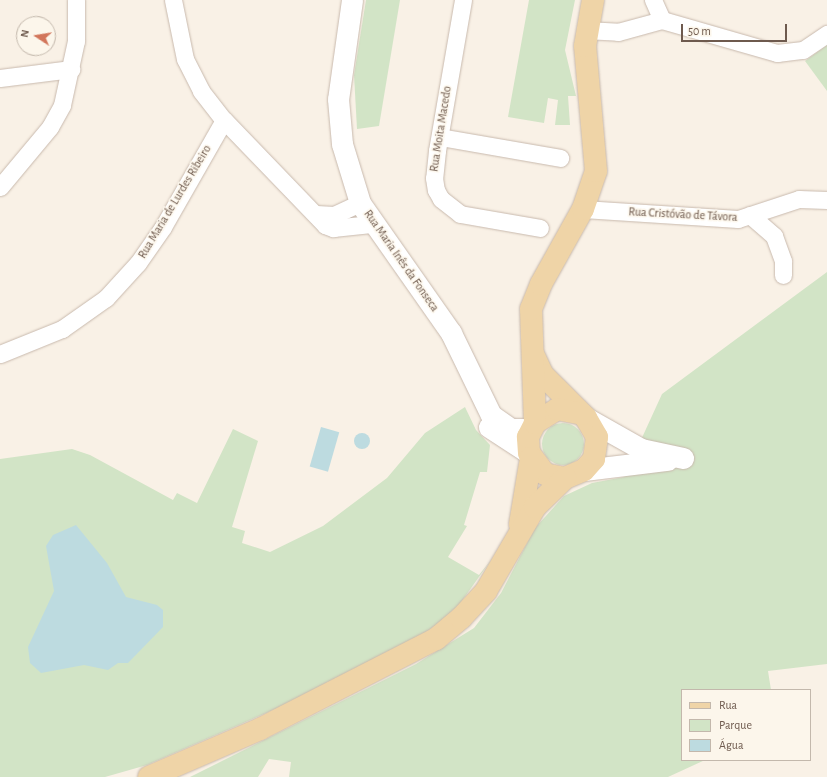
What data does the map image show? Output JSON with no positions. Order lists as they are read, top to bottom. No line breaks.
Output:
{"streets":{"street":["Rua Moita Macedo","Rua Maria de Lurdes Ribeiro","Rua Cristóvão de Távora","Rua Maria Inês da Fonseca"]},"legend":["Rua","Parque","Água"],"scale_bar":"50 m","north":"left"}
